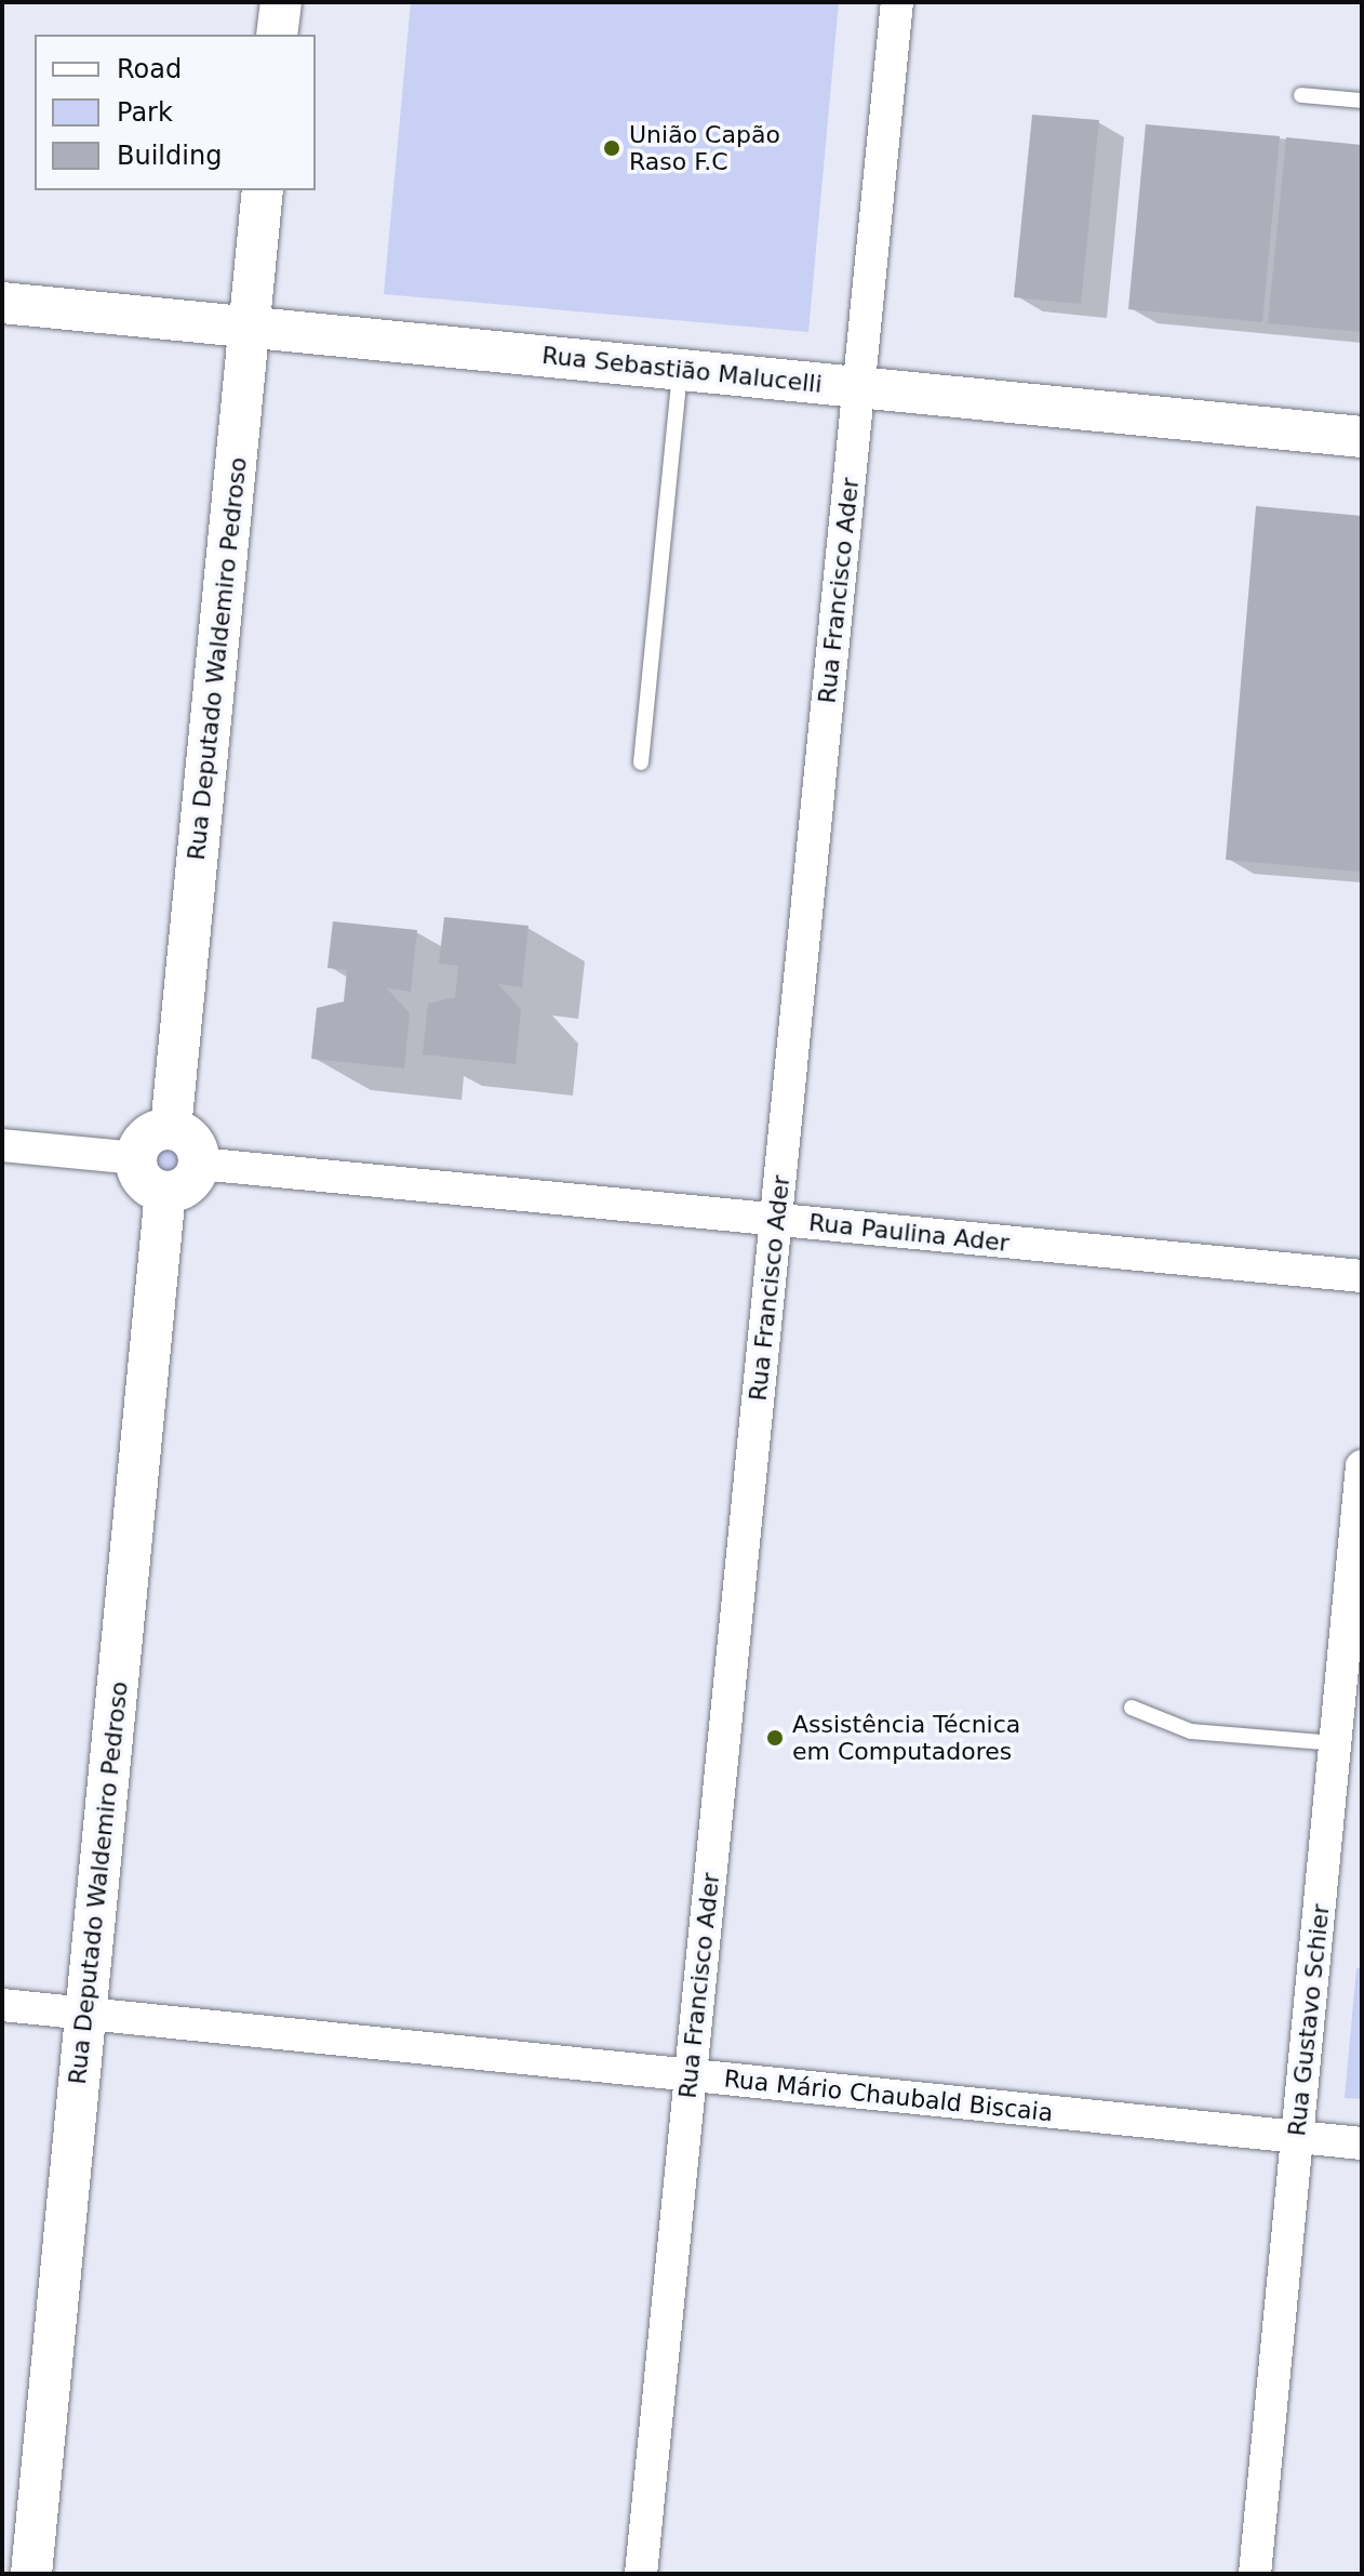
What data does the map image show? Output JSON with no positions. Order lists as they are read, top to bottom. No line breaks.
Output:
{"streets":{"street":["Rua Sebastião Malucelli","Rua Francisco Ader","Rua Deputado Waldemiro Pedroso","Rua Paulina Ader","Rua Gustavo Schier","Rua Mário Chaubald Biscaia"]},"crossings":[["Rua Sebastião Malucelli","Rua Francisco Ader"],["Rua Sebastião Malucelli","Rua Deputado Waldemiro Pedroso"],["Rua Francisco Ader","Rua Paulina Ader"],["Rua Francisco Ader","Rua Mário Chaubald Biscaia"],["Rua Deputado Waldemiro Pedroso","Rua Paulina Ader"],["Rua Deputado Waldemiro Pedroso","Rua Mário Chaubald Biscaia"],["Rua Gustavo Schier","Rua Mário Chaubald Biscaia"]],"places":["União Capão Raso F.C","Assistência Técnica em Computadores"],"legend":["Road","Park","Building"]}
